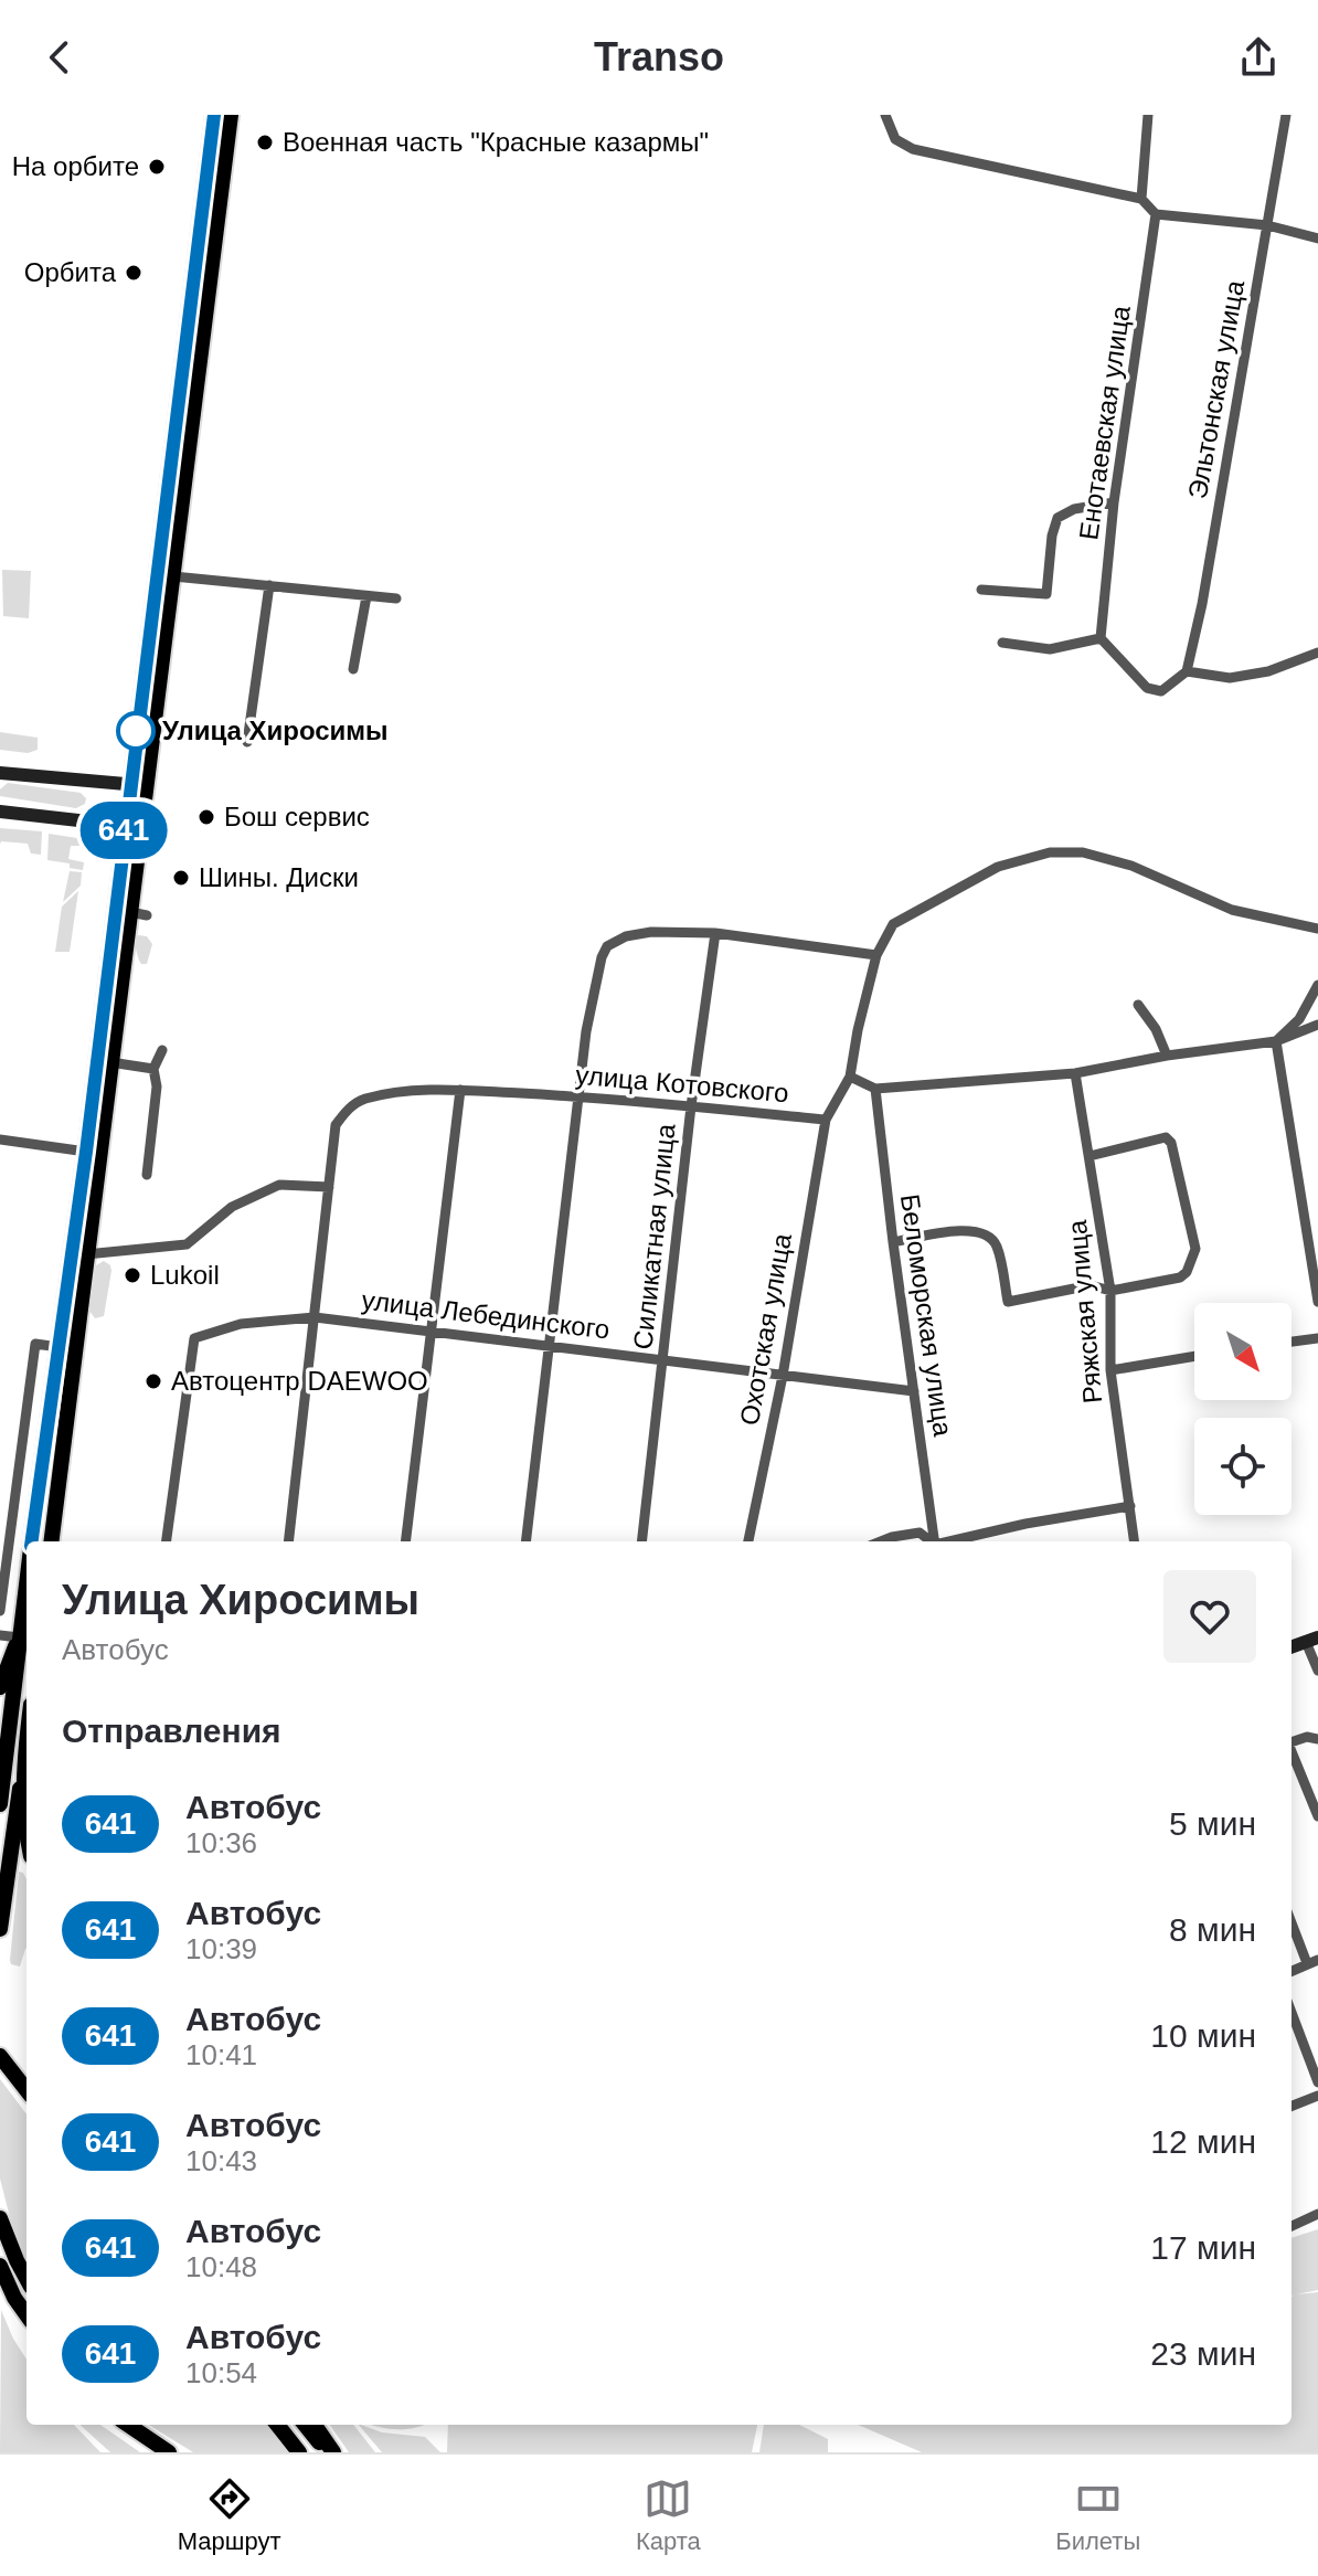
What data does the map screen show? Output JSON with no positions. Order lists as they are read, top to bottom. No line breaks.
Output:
{"streets":{"street":["Эльтонская улица","Енотаевская улица","улица Котовского","Силикатная улица","Ряжская улица","улица Лебединского","Беломорская улица","Охотская улица"]},"crossings":[["улица Котовского","Силикатная улица"],["улица Котовского","улица Лебединского"],["улица Котовского","Охотская улица"],["Силикатная улица","улица Лебединского"],["улица Лебединского","Беломорская улица"],["улица Лебединского","Охотская улица"]],"places":["Военная часть \"Красные казармы\"","На орбите","Орбита","Улица Хиросимы","Бош сервис","Шины. Диски","Lukoil","Автоцентр DAEWOO"],"lines":["bus line 641"],"north":"bottom right","page":{"header":"Transo","on_map":"641","heading":[["Улица Хиросимы","Автобус"],"Отправления"],"list":[{"mark":"641","name":"Автобус","note":"10:36","value":"5 мин"},{"mark":"641","name":"Автобус","note":"10:39","value":"8 мин"},{"mark":"641","name":"Автобус","note":"10:41","value":"10 мин"},{"mark":"641","name":"Автобус","note":"10:43","value":"12 мин"},{"mark":"641","name":"Автобус","note":"10:48","value":"17 мин"},{"mark":"641","name":"Автобус","note":"10:54","value":"23 мин"}],"tabs":["Маршрут","Карта","Билеты"]}}
